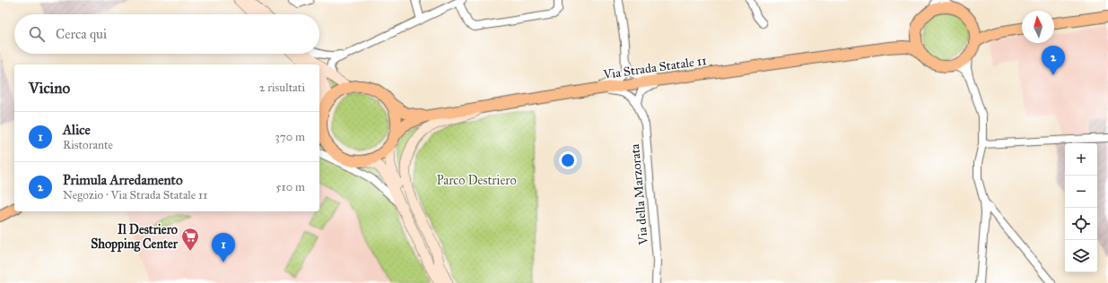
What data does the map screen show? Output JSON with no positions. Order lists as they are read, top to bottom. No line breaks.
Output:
{"streets":{"main road":["Via Strada Statale 11"],"street":["Via della Marzorata"]},"crossings":[["Via Strada Statale 11","Via della Marzorata"]],"parks":["Parco Destriero"],"places":{"supermarket":["Il Destriero Shopping Center"]},"north":"top","page":{"search":"Cerca qui","pins":["2","1"],"heading":["Vicino","2 risultati"],"list":[{"mark":"1","name":"Alice","note":"Ristorante","value":"370 m"},{"mark":"2","name":"Primula Arredamento","note":"Negozio · Via Strada Statale 11","value":"510 m"}],"map_buttons":["+","−"]}}
